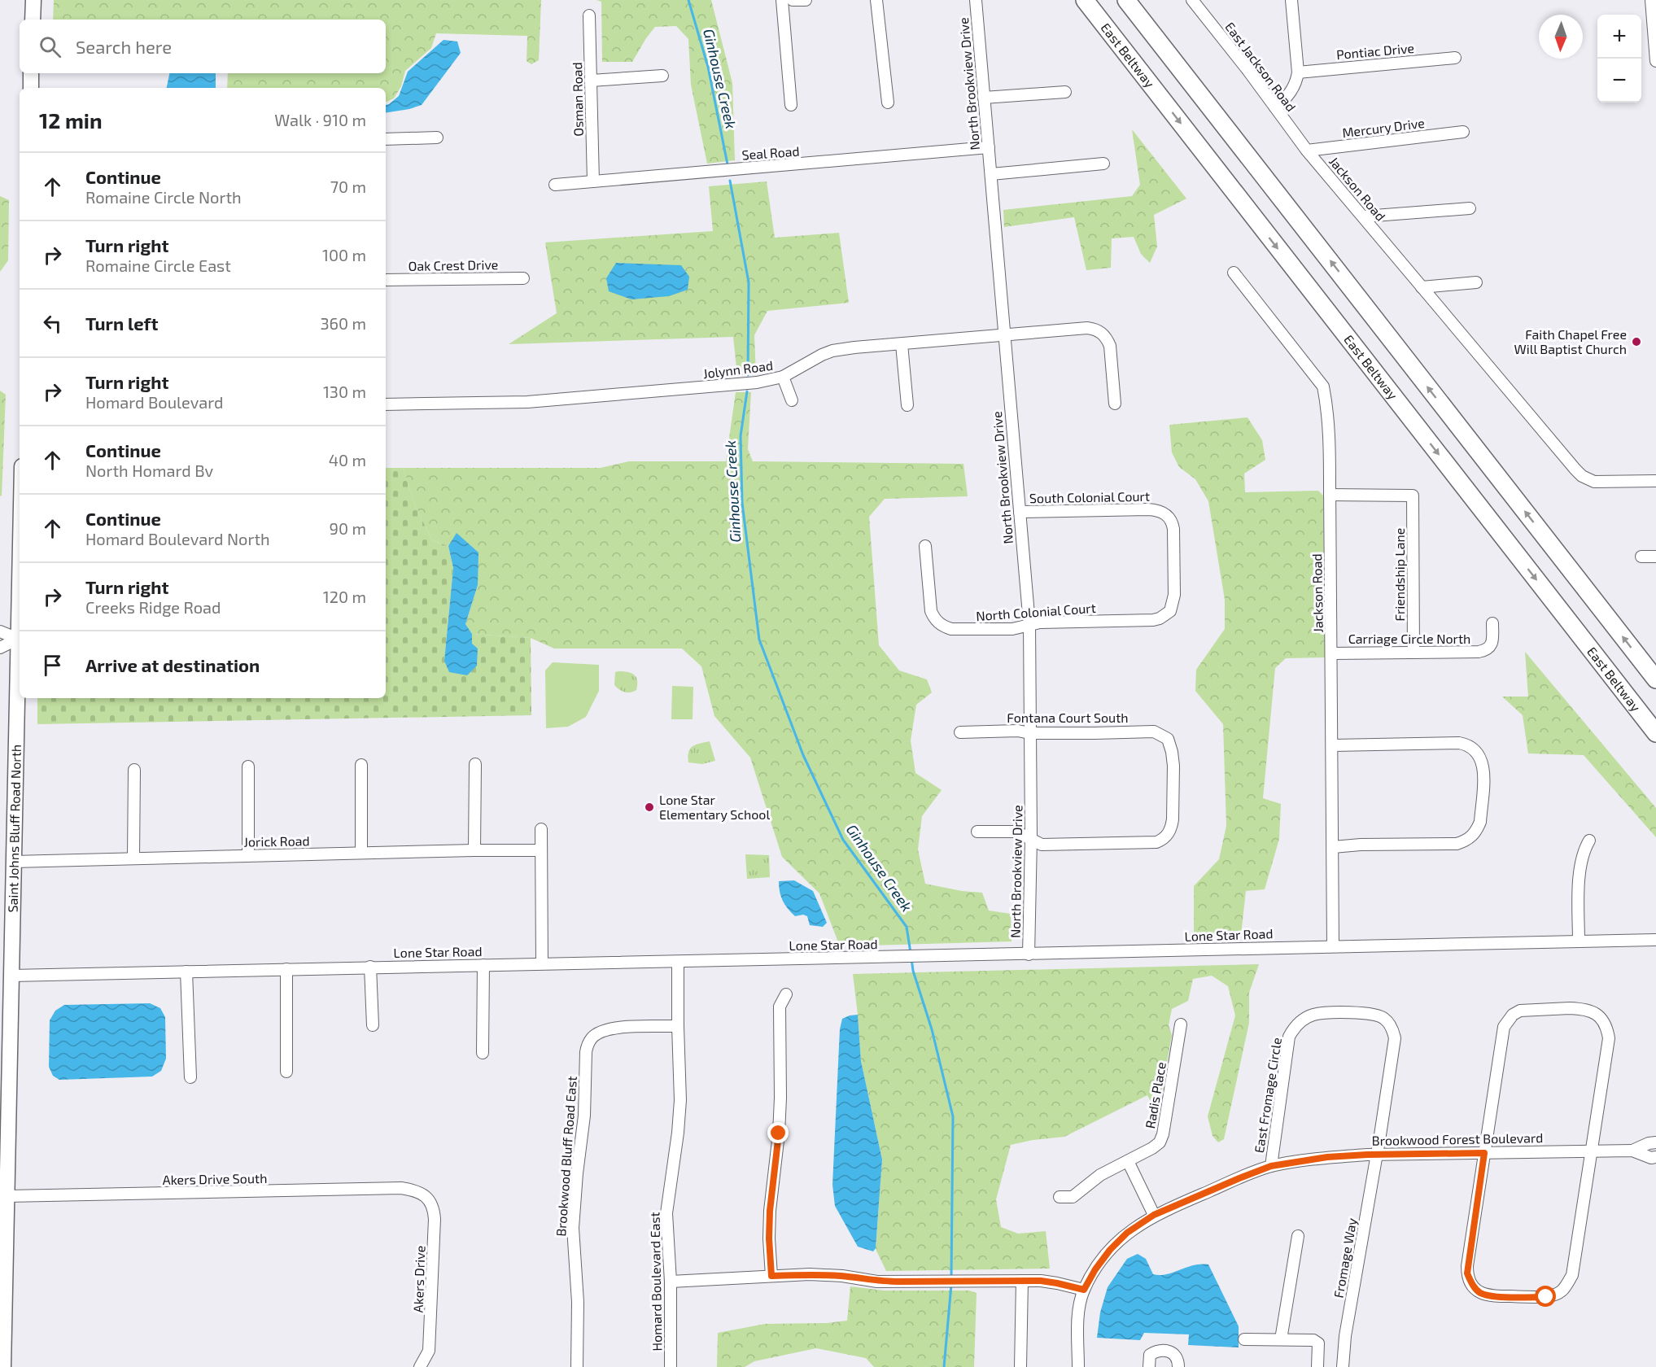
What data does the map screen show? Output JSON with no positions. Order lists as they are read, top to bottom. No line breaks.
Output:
{"streets":{"highway":["East Beltway"],"main road":["Saint Johns Bluff Road North"],"street":["Pontiac Drive","East Jackson Road","North Brookview Drive","Osman Road","Mercury Drive","Seal Road","Jackson Road","Oak Crest Drive","Jolynn Road","South Colonial Court","Friendship Lane","North Colonial Court","Carriage Circle North","Fontana Court South","Jorick Road","Lone Star Road","Radis Place","East Fromage Circle","Brookwood Forest Boulevard","Brookwood Bluff Road East","Akers Drive South","Fromage Way","Akers Drive","Homard Boulevard East"]},"crossings":[["East Jackson Road","Mercury Drive"],["East Jackson Road","Jackson Road"],["North Brookview Drive","Seal Road"],["North Brookview Drive","Jolynn Road"],["North Brookview Drive","South Colonial Court"],["North Brookview Drive","North Colonial Court"],["North Brookview Drive","Fontana Court South"],["North Brookview Drive","Lone Star Road"],["Osman Road","Seal Road"],["Mercury Drive","Jackson Road"],["Jackson Road","Friendship Lane"],["Jackson Road","Carriage Circle North"],["Jackson Road","Lone Star Road"],["South Colonial Court","North Colonial Court"],["Friendship Lane","Carriage Circle North"],["Saint Johns Bluff Road North","Jorick Road"],["Saint Johns Bluff Road North","Lone Star Road"],["Saint Johns Bluff Road North","Akers Drive South"],["Lone Star Road","Homard Boulevard East"],["East Fromage Circle","Brookwood Forest Boulevard"],["East Fromage Circle","Fromage Way"],["Brookwood Forest Boulevard","Fromage Way"],["Brookwood Bluff Road East","Homard Boulevard East"],["Akers Drive South","Akers Drive"]],"water":["Ginhouse Creek"],"places":["Faith Chapel Free Will Baptist Church","Lone Star Elementary School"],"north":"bottom","page":{"map_buttons":["+","−"],"search":"Search here","heading":["12 min","Walk · 910 m"],"list":[["Continue","Romaine Circle North","70 m"],["Turn right","Romaine Circle East","100 m"],["Turn left","360 m"],["Turn right","Homard Boulevard","130 m"],["Continue","North Homard Bv","40 m"],["Continue","Homard Boulevard North","90 m"],["Turn right","Creeks Ridge Road","120 m"],"Arrive at destination"]}}
